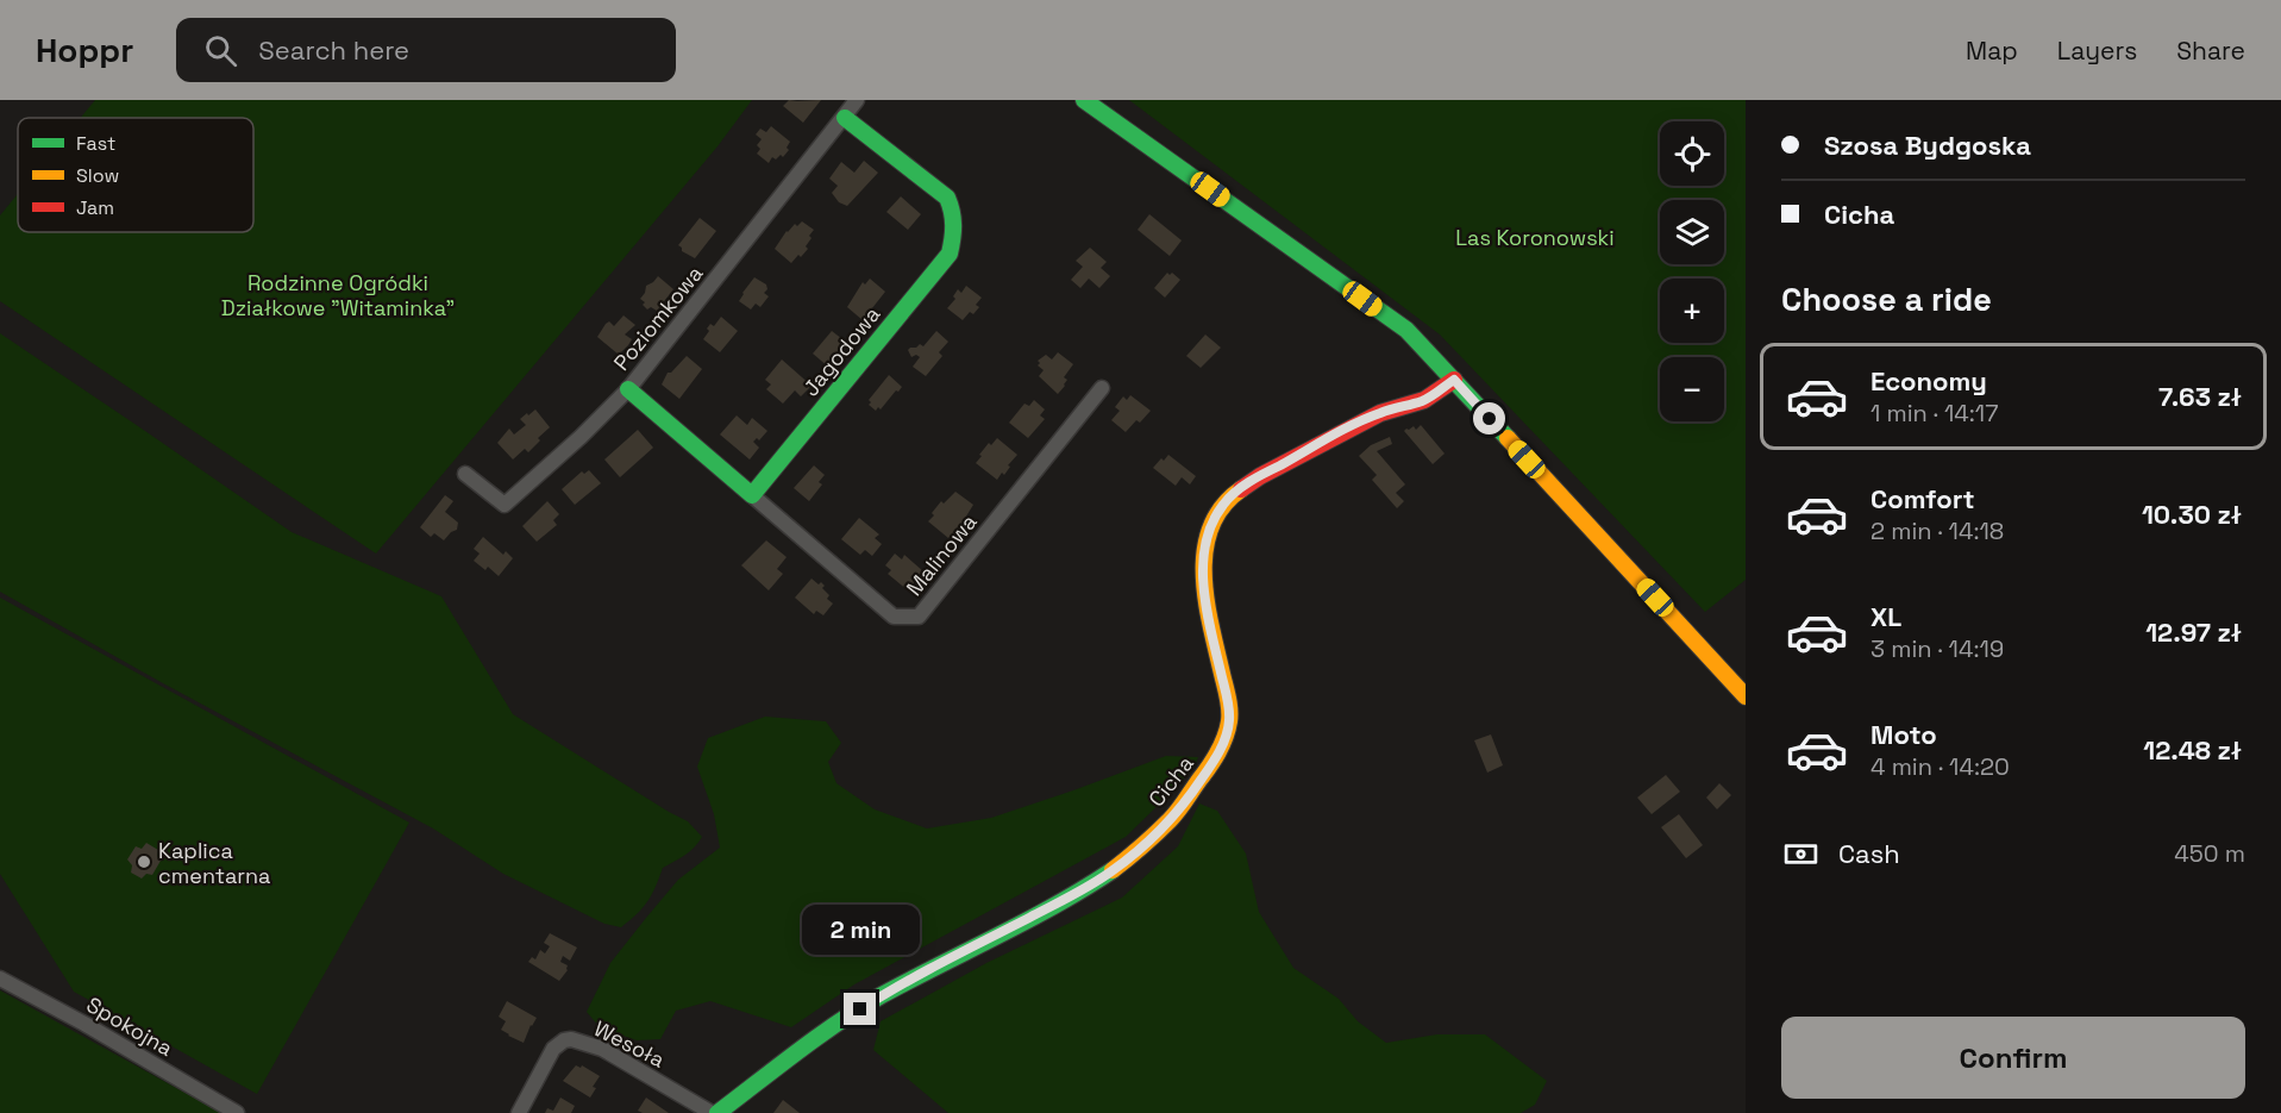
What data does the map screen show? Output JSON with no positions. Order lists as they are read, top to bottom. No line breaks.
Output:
{"streets":{"street":["Poziomkowa","Jagodowa","Malinowa","Cicha","Spokojna","Wesoła"]},"crossings":[["Poziomkowa","Jagodowa"],["Jagodowa","Malinowa"],["Cicha","Wesoła"]],"parks":["Las Koronowski","Rodzinne Ogródki Działkowe \"Witaminka\""],"places":["Kaplica cmentarna"],"legend":["Fast","Slow","Jam"],"page":{"header":"Hoppr","search":"Search here","nav":["Map","Layers","Share"],"banner":["Szosa Bydgoska","Cicha"],"map_buttons":["+","−"],"heading":"Choose a ride","list":[{"name":"Economy","note":"1 min · 14:17","value":"7.63 zł"},{"name":"Comfort","note":"2 min · 14:18","value":"10.30 zł"},{"name":"XL","note":"3 min · 14:19","value":"12.97 zł"},{"name":"Moto","note":"4 min · 14:20","value":"12.48 zł"}],"pay":["Cash","450 m"],"bubble":"2 min","buttons":"Confirm"}}
